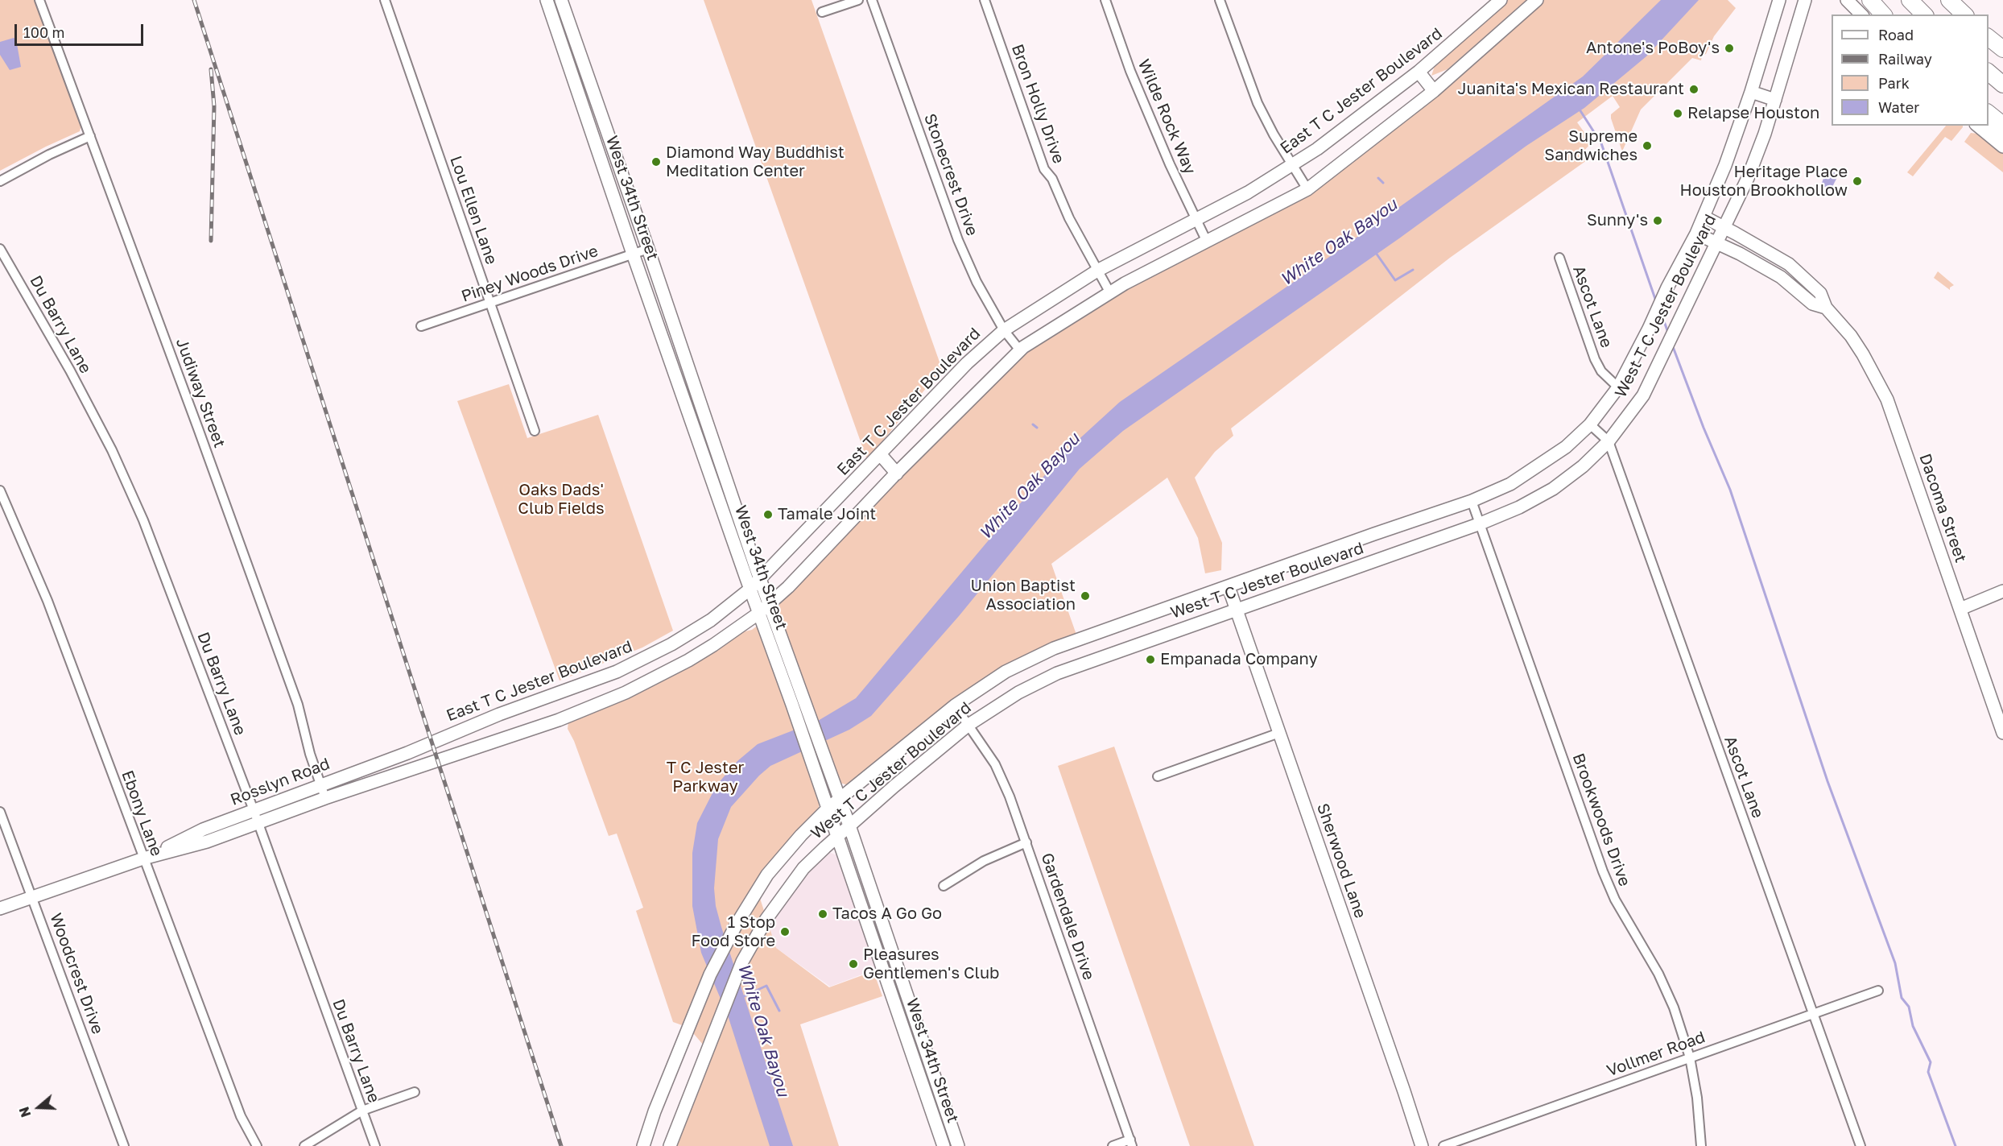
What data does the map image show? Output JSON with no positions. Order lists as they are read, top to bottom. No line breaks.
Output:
{"streets":{"main road":["East T C Jester Boulevard","West 34th Street","West T C Jester Boulevard","Dacoma Street","Rosslyn Road","Sherwood Lane"],"street":["Bron Holly Drive","Wilde Rock Way","Stonecrest Drive","Lou Ellen Lane","Piney Woods Drive","Ascot Lane","Du Barry Lane","Judiway Street","Ebony Lane","Brookwoods Drive","Gardendale Drive","Woodcrest Drive","Vollmer Road"]},"crossings":[["East T C Jester Boulevard","Bron Holly Drive"],["East T C Jester Boulevard","Wilde Rock Way"],["East T C Jester Boulevard","Stonecrest Drive"],["East T C Jester Boulevard","West 34th Street"],["East T C Jester Boulevard","Rosslyn Road"],["West 34th Street","Piney Woods Drive"],["West 34th Street","West T C Jester Boulevard"],["Lou Ellen Lane","Piney Woods Drive"],["West T C Jester Boulevard","Ascot Lane"],["West T C Jester Boulevard","Dacoma Street"],["West T C Jester Boulevard","Brookwoods Drive"],["West T C Jester Boulevard","Sherwood Lane"],["West T C Jester Boulevard","Gardendale Drive"],["Ascot Lane","Vollmer Road"],["Du Barry Lane","Rosslyn Road"],["Judiway Street","Rosslyn Road"],["Rosslyn Road","Ebony Lane"],["Rosslyn Road","Woodcrest Drive"],["Brookwoods Drive","Vollmer Road"]],"water":["White Oak Bayou"],"parks":["Oaks Dads' Club Fields","T C Jester Parkway"],"places":["Antone's PoBoy's","Juanita's Mexican Restaurant","Relapse Houston","Supreme Sandwiches","Diamond Way Buddhist Meditation Center","Heritage Place Houston Brookhollow","Sunny's","Tamale Joint","Union Baptist Association","Empanada Company","Tacos A Go Go","1 Stop Food Store","Pleasures Gentlemen's Club"],"legend":["Road","Railway","Park","Water"],"scale_bar":"100 m","north":"left"}
